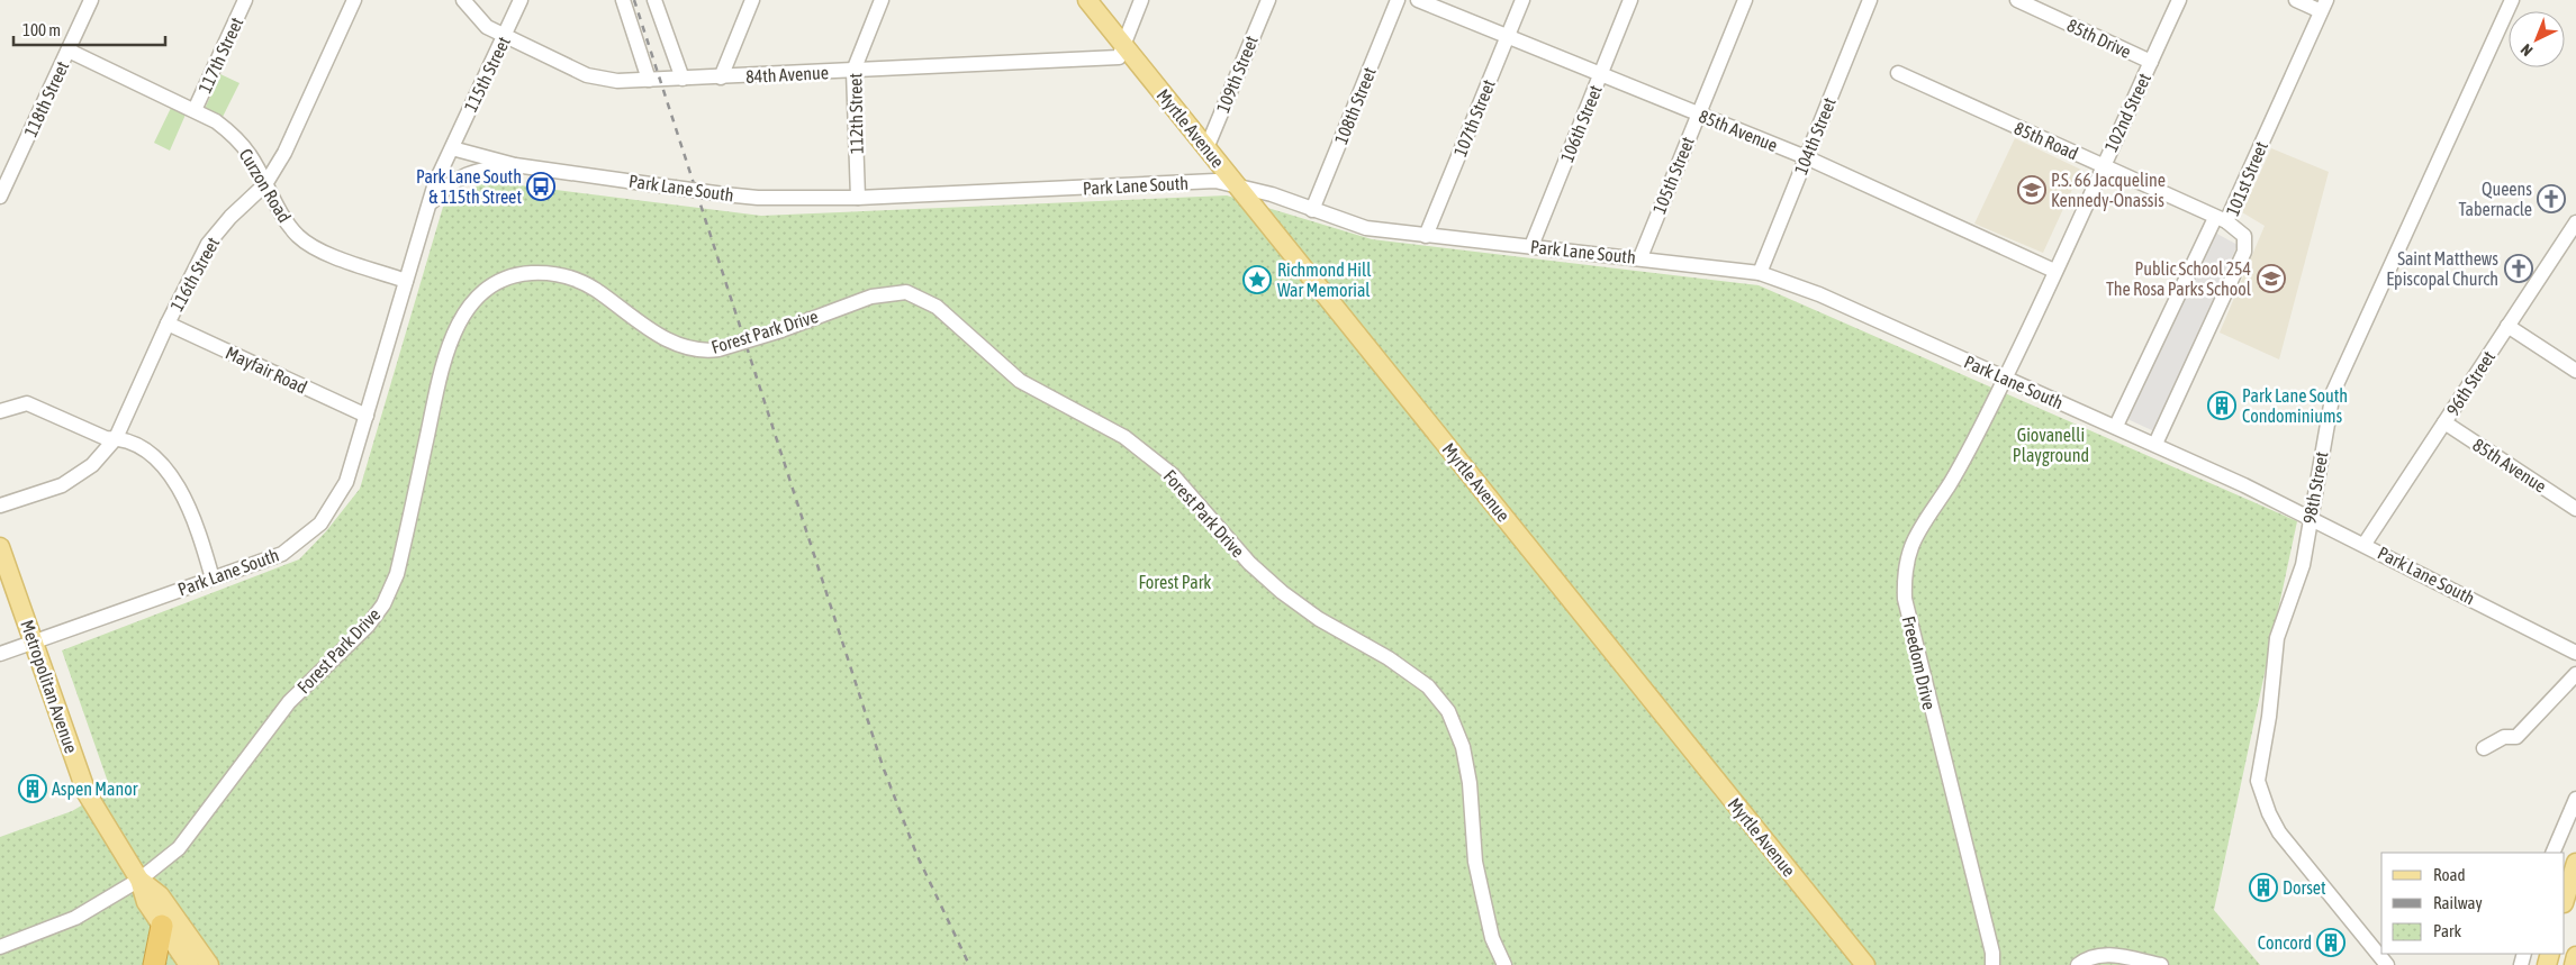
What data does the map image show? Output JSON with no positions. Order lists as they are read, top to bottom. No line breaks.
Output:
{"streets":{"main road":["Myrtle Avenue","Metropolitan Avenue"],"street":["85th Drive","117th Street","115th Street","84th Avenue","109th Street","118th Street","108th Street","102nd Street","112th Street","107th Street","106th Street","85th Avenue","104th Street","85th Road","105th Street","101st Street","Curzon Road","Park Lane South","116th Street","Forest Park Drive","Mayfair Road","96th Street","98th Street","Freedom Drive"]},"crossings":[["85th Drive","102nd Street"],["117th Street","Curzon Road"],["115th Street","84th Avenue"],["115th Street","Park Lane South"],["84th Avenue","112th Street"],["84th Avenue","Myrtle Avenue"],["109th Street","Myrtle Avenue"],["118th Street","Curzon Road"],["108th Street","Park Lane South"],["102nd Street","85th Avenue"],["102nd Street","85th Road"],["102nd Street","Park Lane South"],["102nd Street","Freedom Drive"],["112th Street","Park Lane South"],["107th Street","85th Avenue"],["107th Street","Park Lane South"],["106th Street","85th Avenue"],["106th Street","Park Lane South"],["Myrtle Avenue","Park Lane South"],["85th Avenue","104th Street"],["85th Avenue","105th Street"],["85th Avenue","96th Street"],["104th Street","Park Lane South"],["85th Road","101st Street"],["105th Street","Park Lane South"],["101st Street","Park Lane South"],["Curzon Road","Park Lane South"],["Curzon Road","116th Street"],["Park Lane South","Mayfair Road"],["Park Lane South","96th Street"],["Park Lane South","98th Street"],["Park Lane South","Freedom Drive"],["Park Lane South","Metropolitan Avenue"],["116th Street","Mayfair Road"],["Forest Park Drive","Metropolitan Avenue"]],"parks":["Giovanelli Playground","Forest Park"],"places":{"bus stop":["Park Lane South & 115th Street"],"school or university":["P.S. 66 Jacqueline Kennedy-Onassis","Public School 254 The Rosa Parks School"],"church":["Queens Tabernacle","Saint Matthews Episcopal Church"],"place":["Richmond Hill War Memorial"],"building":["Park Lane South Condominiums","Aspen Manor","Dorset","Concord"]},"legend":["Road","Railway","Park"],"scale_bar":"100 m","north":"bottom left"}
